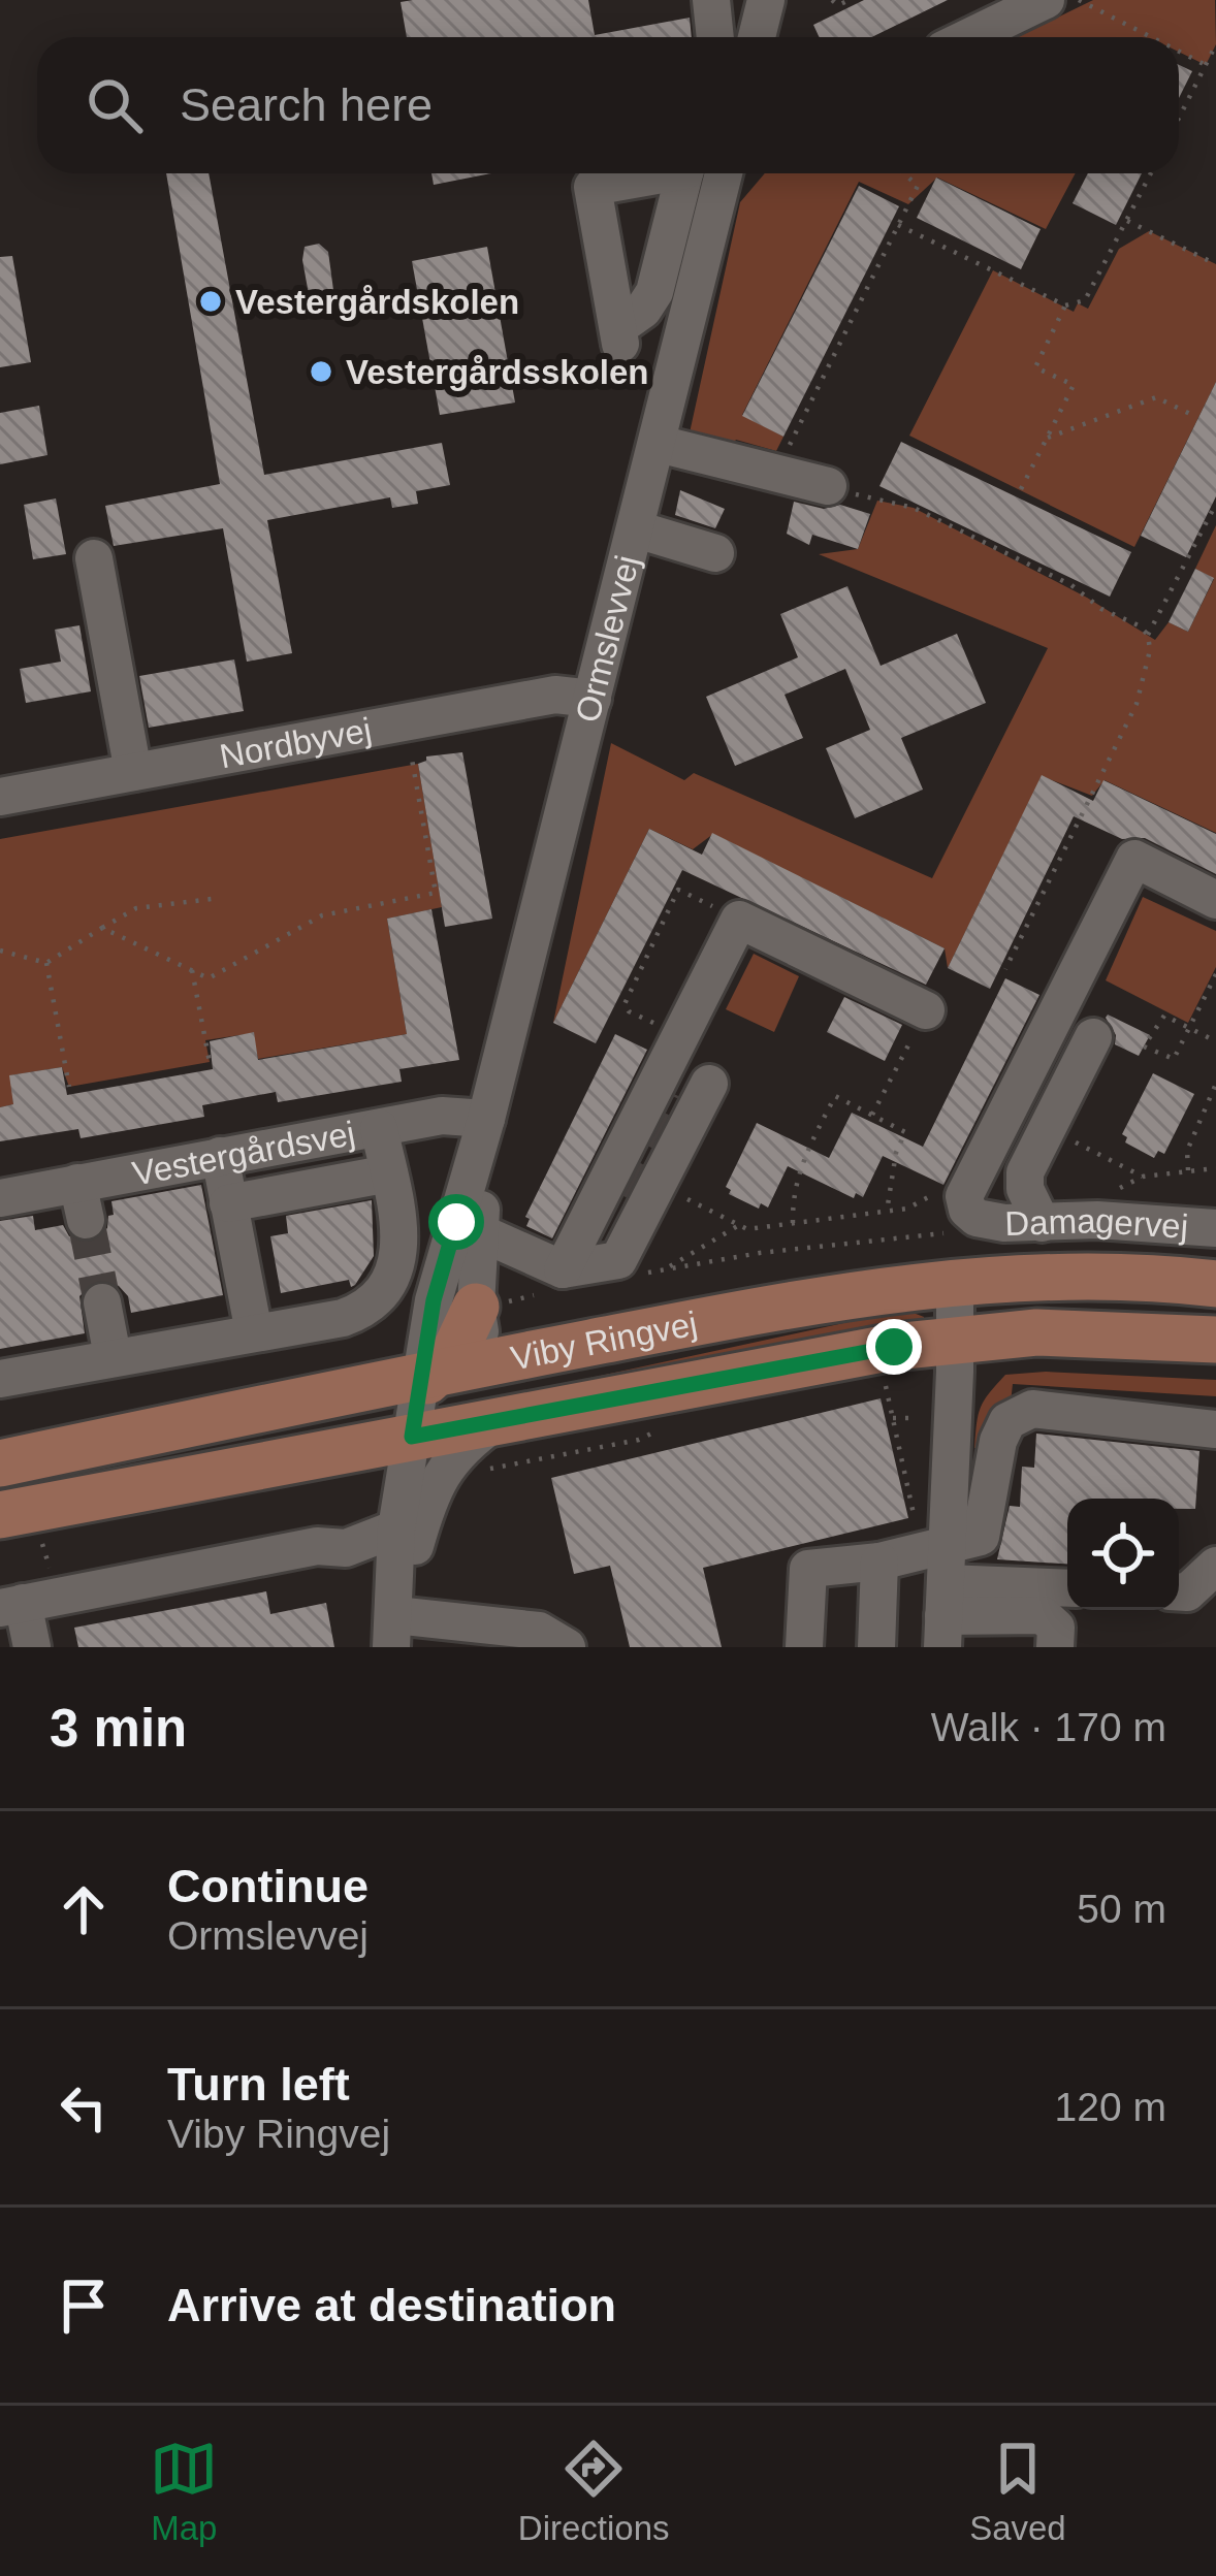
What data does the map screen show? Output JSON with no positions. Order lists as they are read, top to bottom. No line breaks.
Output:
{"streets":{"main road":["Viby Ringvej"],"street":["Ormslevvej","Nordbyvej","Vestergårdsvej","Damagervej"]},"crossings":[["Ormslevvej","Nordbyvej"],["Ormslevvej","Vestergårdsvej"],["Ormslevvej","Viby Ringvej"]],"places":["Vestergårdskolen","Vestergårdsskolen"],"page":{"search":"Search here","heading":["3 min","Walk · 170 m"],"list":[["Continue","Ormslevvej","50 m"],["Turn left","Viby Ringvej","120 m"],"Arrive at destination"],"nav":["Map","Directions","Saved"]}}
